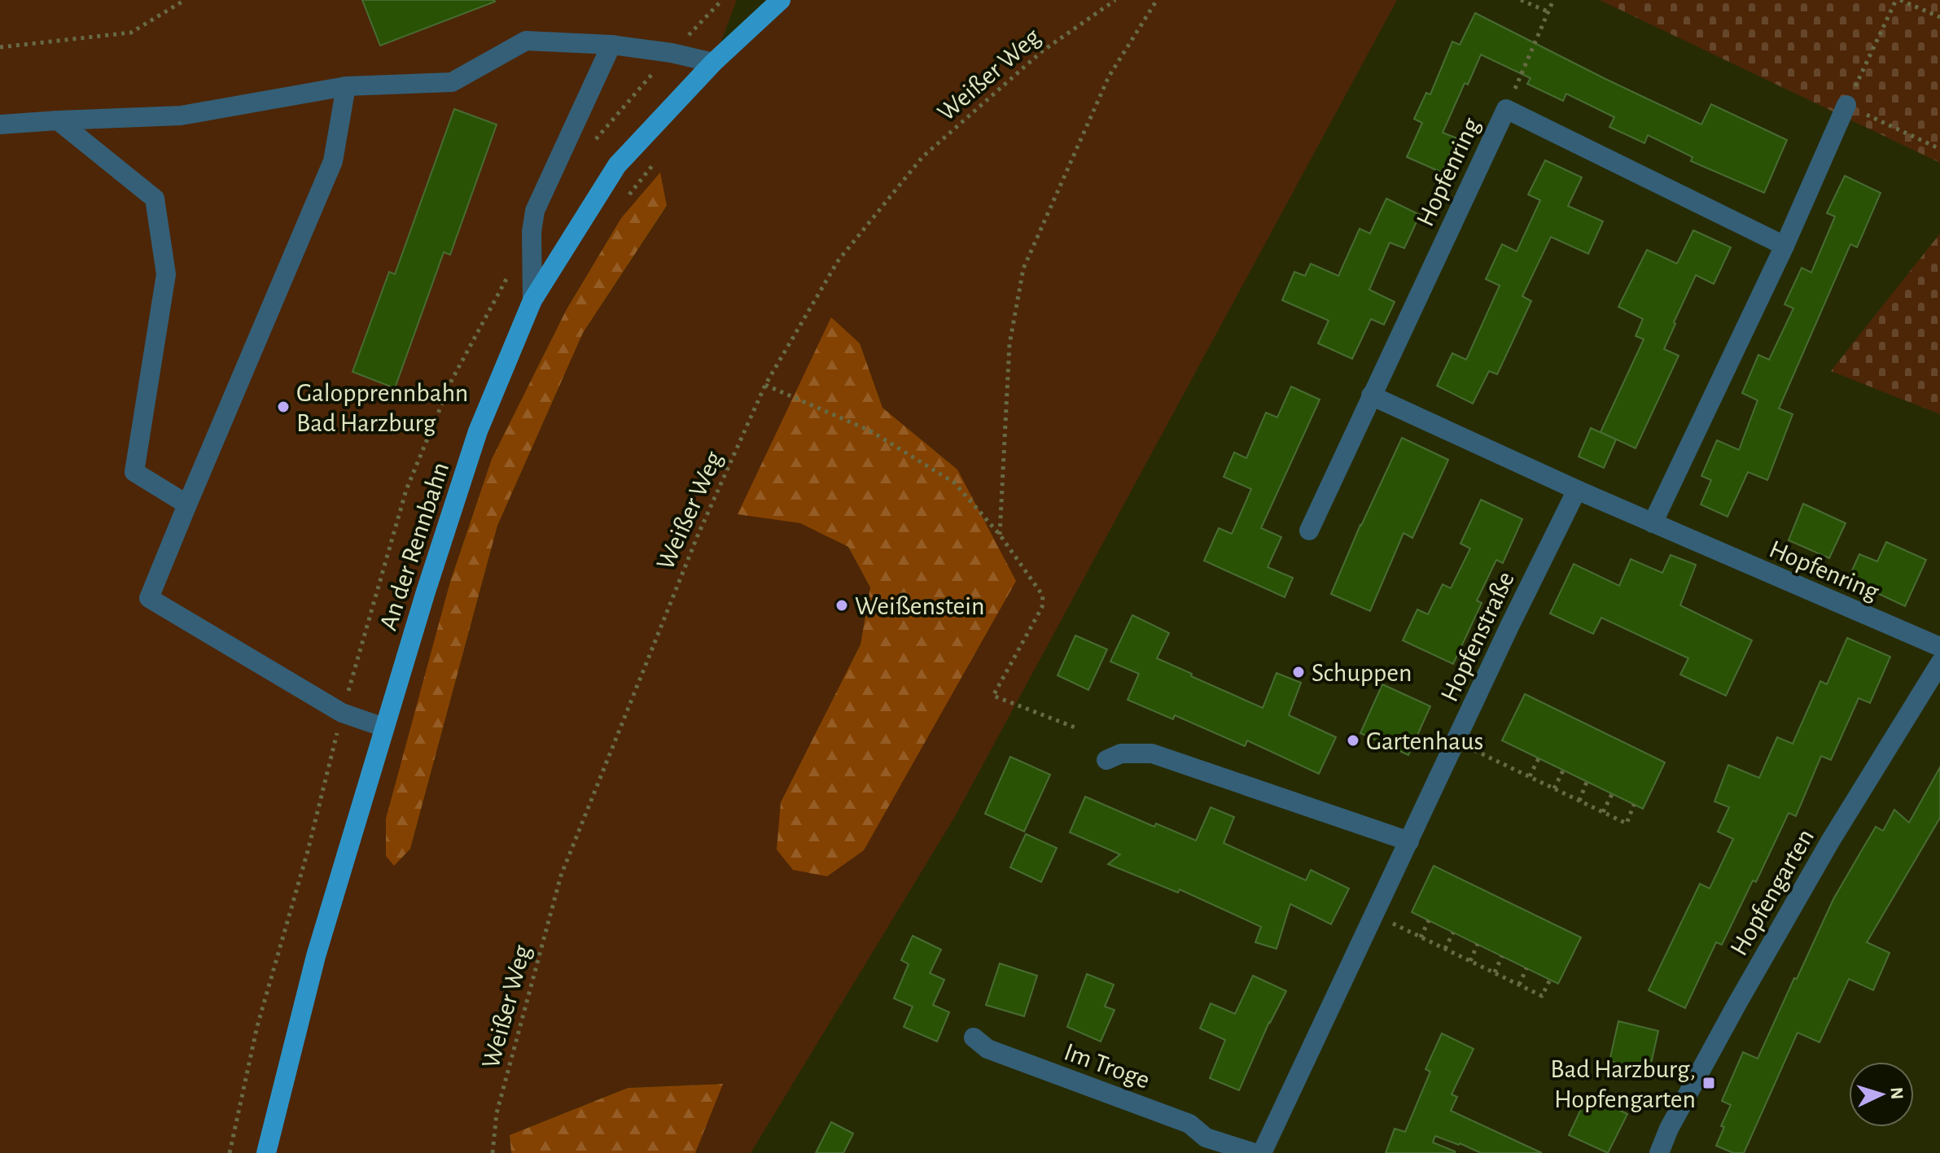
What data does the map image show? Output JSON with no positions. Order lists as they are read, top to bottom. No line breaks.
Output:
{"streets":{"main road":["An der Rennbahn"],"street":["Hopfenring","Hopfenstraße","Hopfengarten","Im Troge"],"path":["Weißer Weg"]},"crossings":[["Hopfenring","Hopfenstraße"]],"places":{"other":["Galopprennbahn Bad Harzburg","Weißenstein","Schuppen","Gartenhaus"],"transit":["Bad Harzburg, Hopfengarten"]},"north":"right"}
